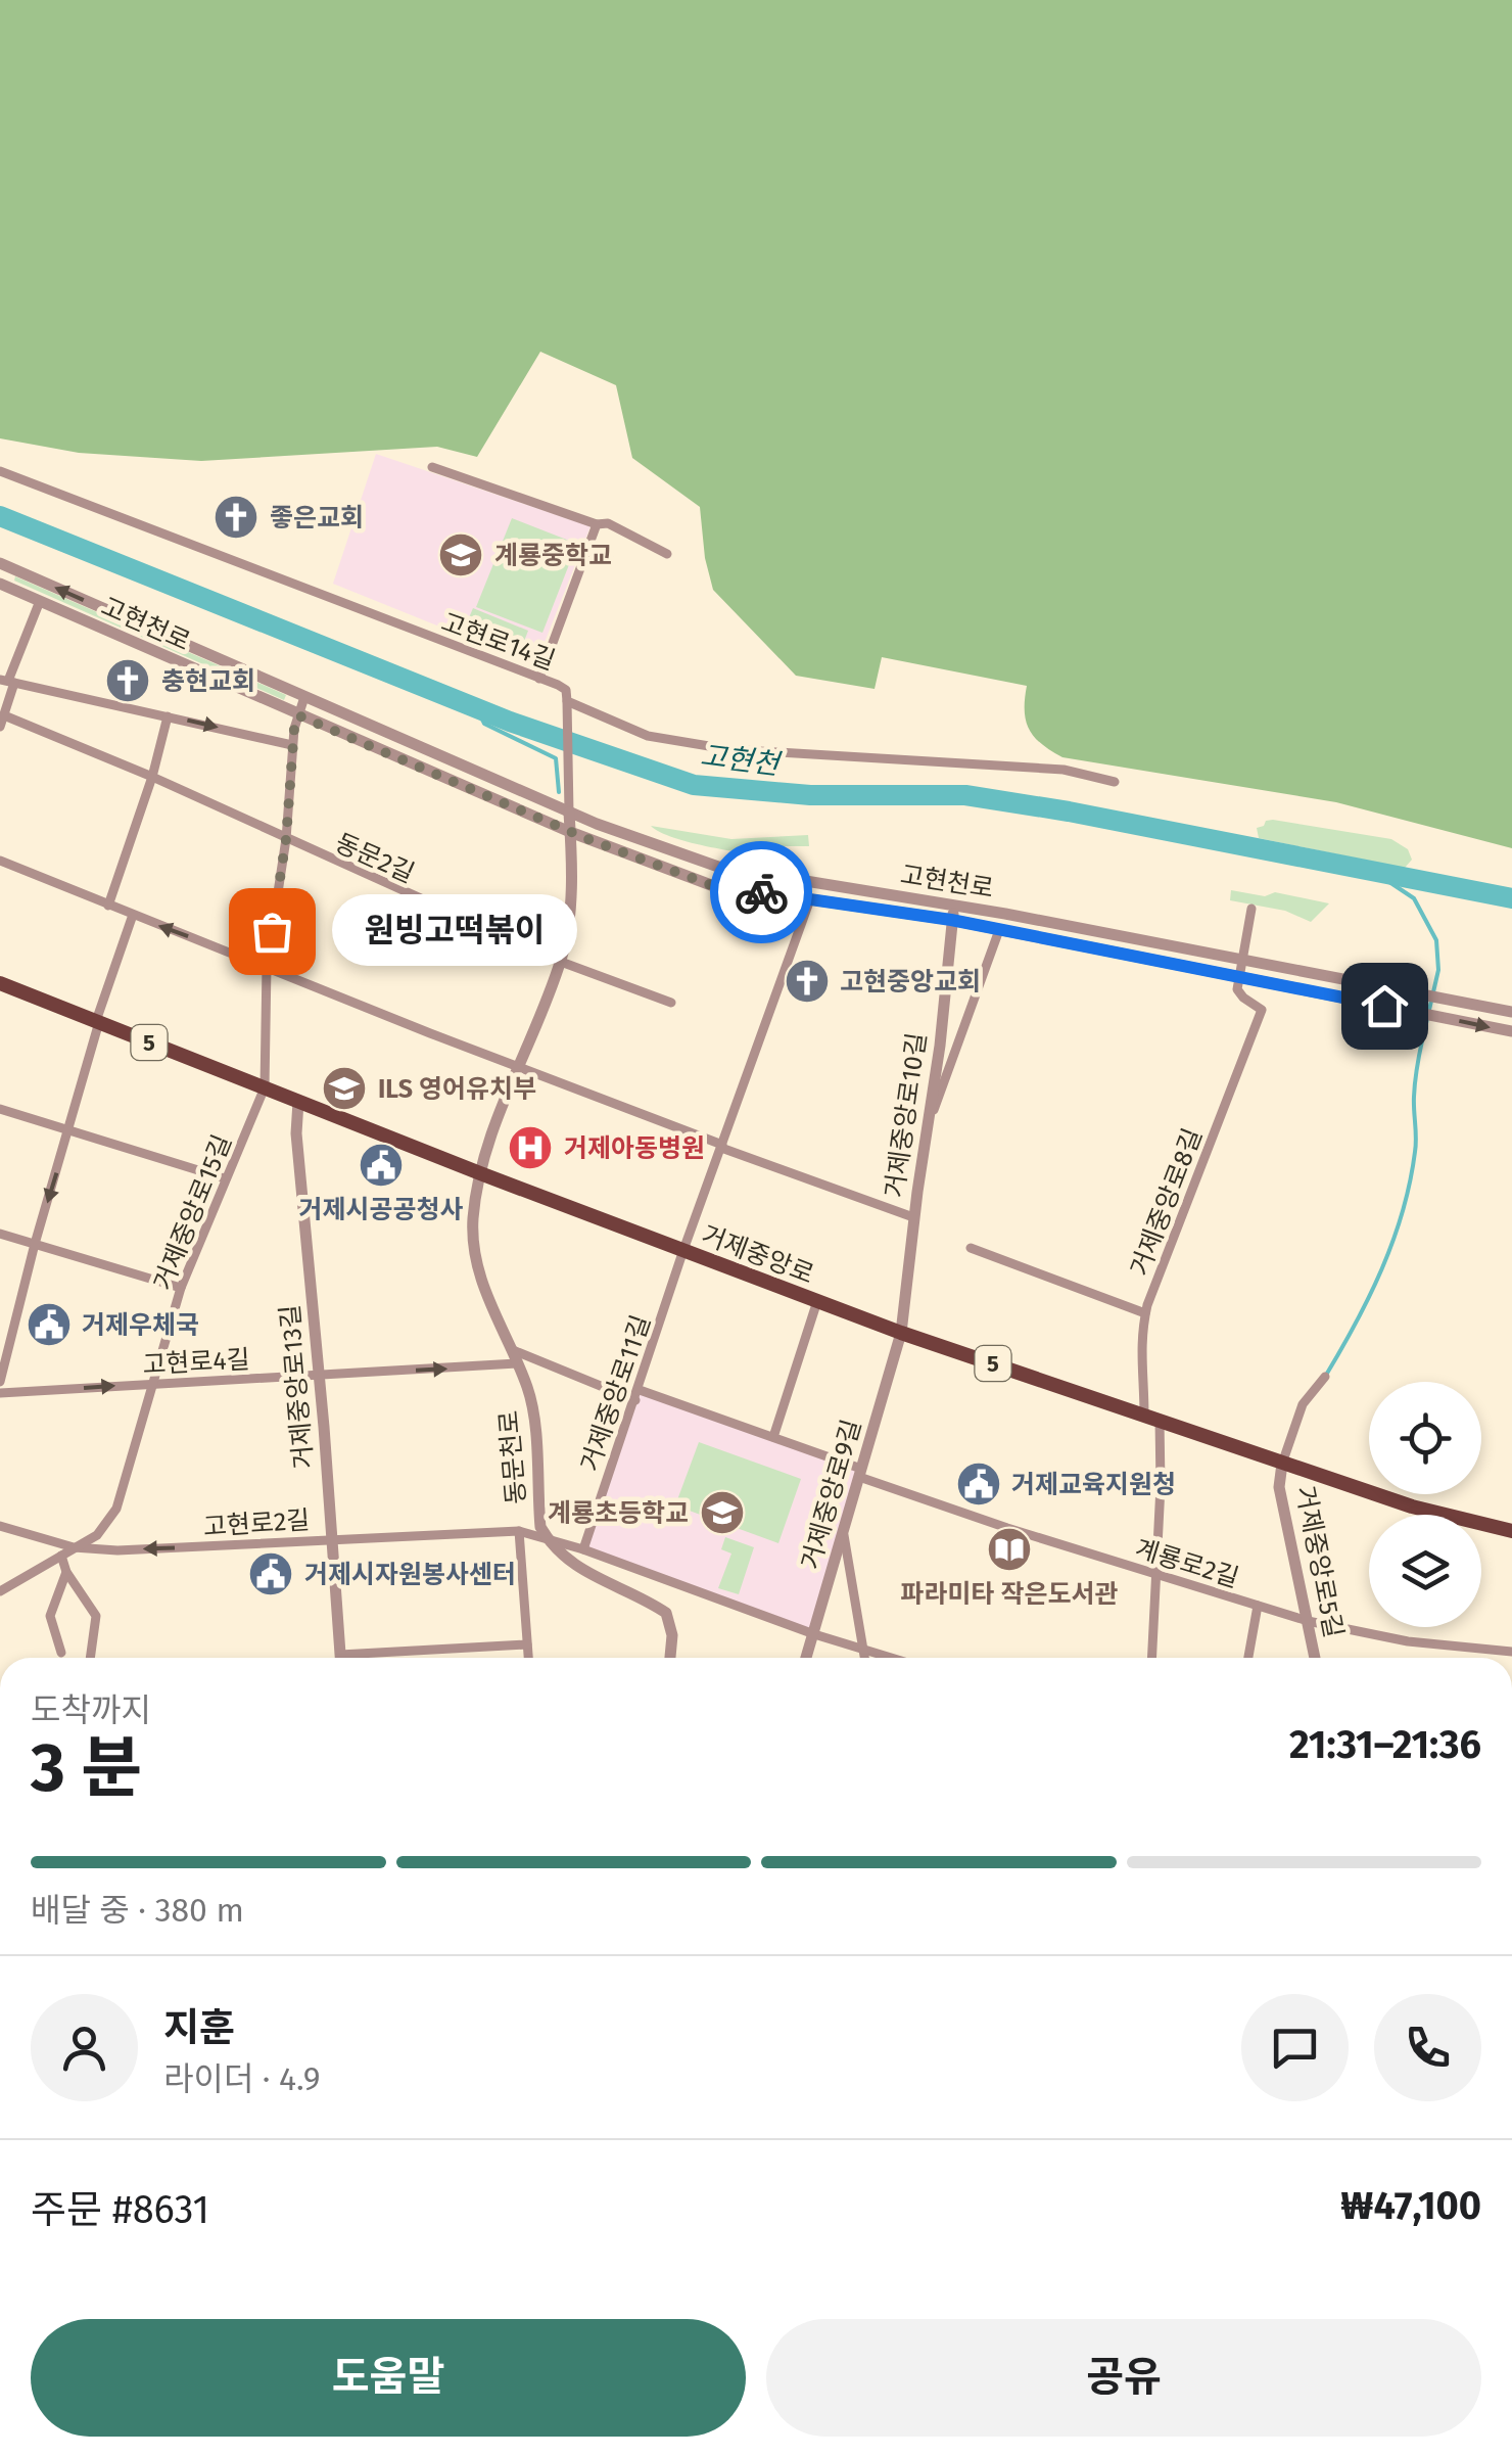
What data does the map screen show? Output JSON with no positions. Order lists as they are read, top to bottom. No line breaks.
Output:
{"streets":{"main road":["5","거제중앙로"],"street":["고현천로","고현로14길","동문2길","거제중앙로10길","거제중앙로8길","거제중앙로15길","고현로4길","거제중앙로13길","거제중앙로11길","동문천로","거제중앙로9길","고현로2길","거제중앙로5길","계룡로2길"]},"crossings":[["고현천로","거제중앙로10길"],["고현천로","거제중앙로8길"],["고현천로","거제중앙로11길"],["고현천로","동문천로"],["동문2길","동문천로"],["거제중앙로10길","거제중앙로"],["거제중앙로10길","거제중앙로9길"],["거제중앙로8길","거제중앙로"],["거제중앙로8길","계룡로2길"],["거제중앙로15길","거제중앙로"],["거제중앙로15길","고현로4길"],["거제중앙로15길","고현로2길"],["거제중앙로","거제중앙로13길"],["거제중앙로","거제중앙로11길"],["거제중앙로","동문천로"],["거제중앙로","거제중앙로9길"],["거제중앙로","거제중앙로5길"],["고현로4길","거제중앙로13길"],["고현로4길","동문천로"],["거제중앙로13길","고현로2길"],["거제중앙로11길","고현로2길"],["거제중앙로11길","계룡로2길"],["동문천로","고현로2길"],["동문천로","계룡로2길"],["거제중앙로9길","고현로2길"],["거제중앙로9길","계룡로2길"],["거제중앙로5길","계룡로2길"]],"one_way":["고현로4길"],"water":["고현천"],"places":{"church":["좋은교회","충현교회","고현중앙교회"],"school or university":["계룡중학교","ILS 영어유치부","계룡초등학교"],"other":["원빙고떡볶이"],"hospital":["거제아동병원"],"public building":["거제시공공청사","거제우체국","거제교육지원청","거제시자원봉사센터"],"library":["파라미타 작은도서관"]},"page":{"bubble":"원빙고떡볶이","heading":["3 분","도착까지","21:31–21:36"],"panel":["지훈","라이더 · 4.9","주문 #8631","₩47,100"],"bar":"배달 중 · 380 m","buttons":["도움말","공유"]}}
